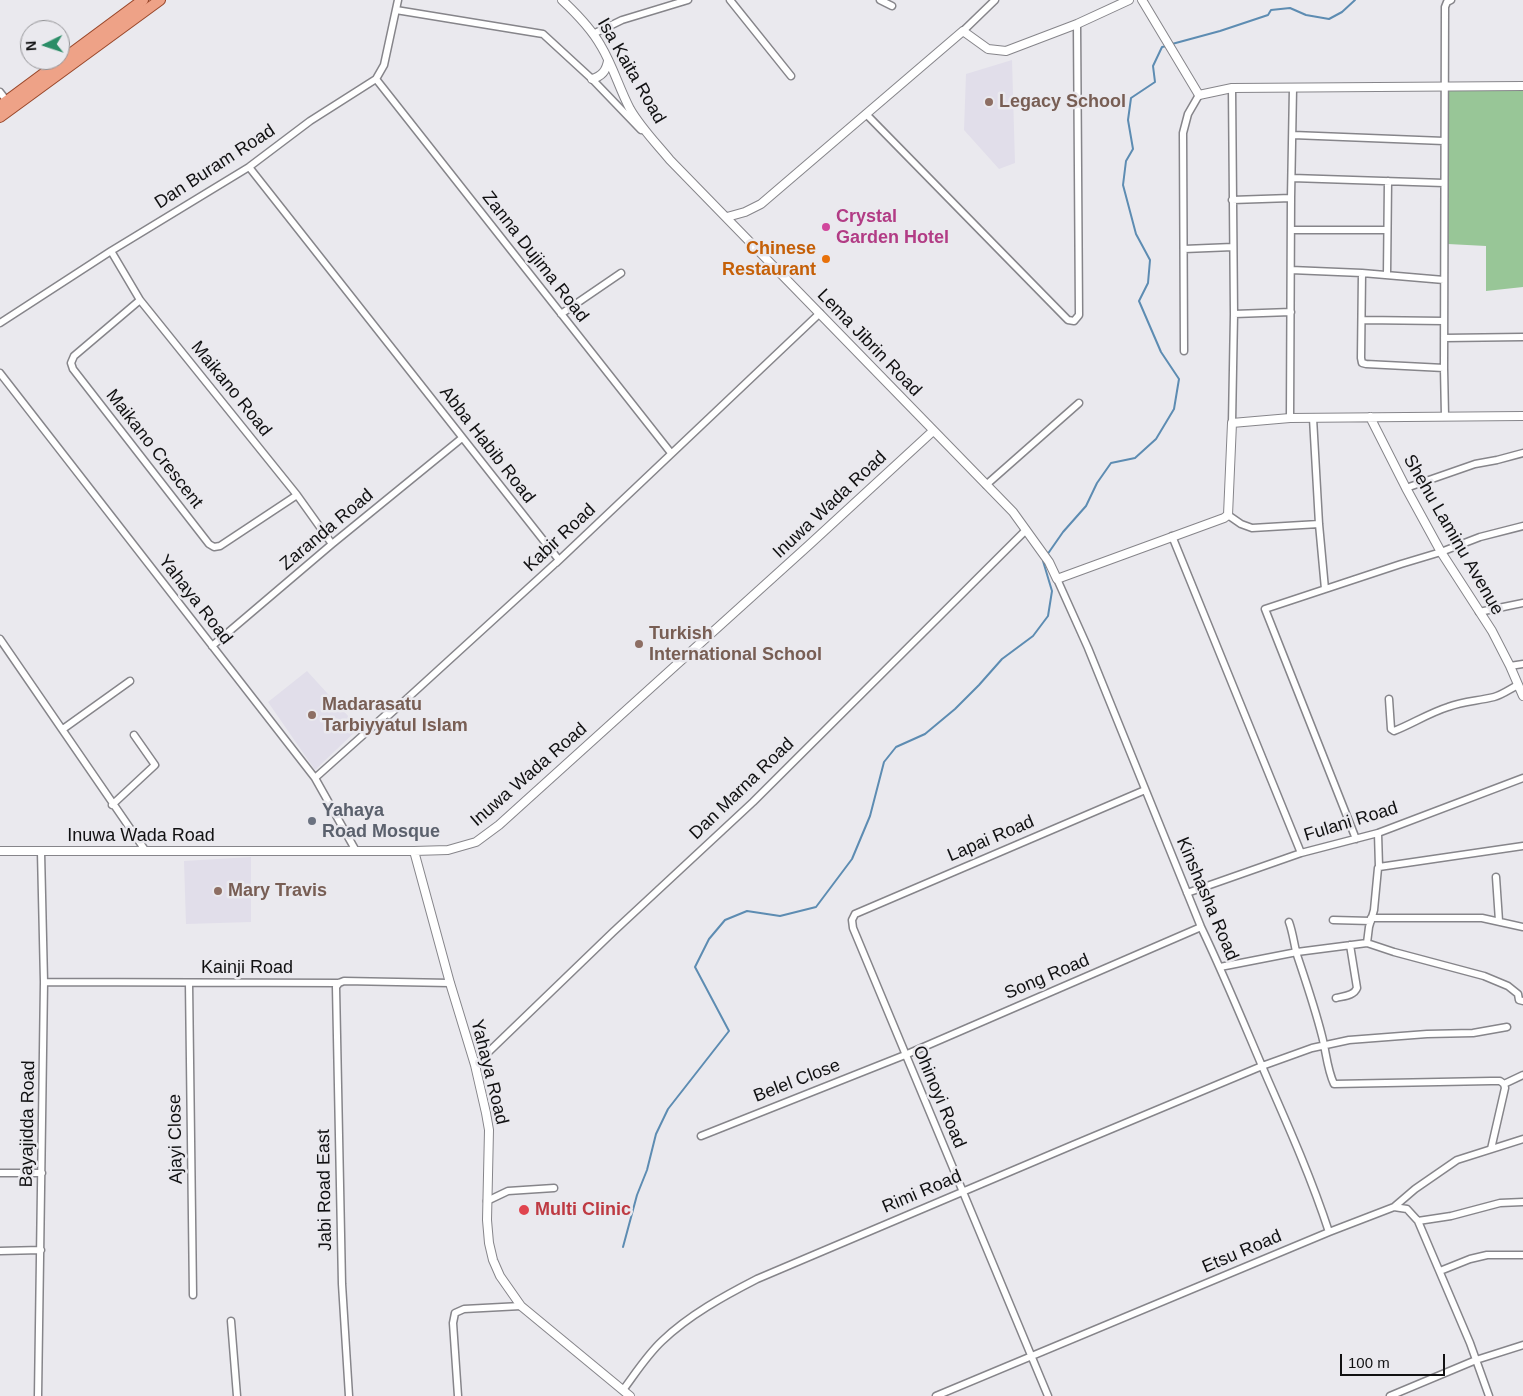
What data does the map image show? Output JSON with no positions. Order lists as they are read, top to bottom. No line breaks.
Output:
{"streets":{"street":["Isa Kaita Road","Dan Buram Road","Zanna Dujima Road","Lema Jibrin Road","Maikano Road","Abba Habib Road","Maikano Crescent","Inuwa Wada Road","Zaranda Road","Shehu Laminu Avenue","Kabir Road","Yahaya Road","Dan Marna Road","Fulani Road","Lapai Road","Kinshasha Road","Kainji Road","Song Road","Belel Close","Ohinoyi Road","Bayajidda Road","Ajayi Close","Jabi Road East","Rimi Road","Etsu Road"]},"crossings":[["Isa Kaita Road","Lema Jibrin Road"],["Dan Buram Road","Zanna Dujima Road"],["Dan Buram Road","Maikano Road"],["Dan Buram Road","Abba Habib Road"],["Zanna Dujima Road","Kabir Road"],["Lema Jibrin Road","Inuwa Wada Road"],["Lema Jibrin Road","Kabir Road"],["Lema Jibrin Road","Dan Marna Road"],["Lema Jibrin Road","Kinshasha Road"],["Maikano Road","Maikano Crescent"],["Maikano Road","Zaranda Road"],["Abba Habib Road","Zaranda Road"],["Abba Habib Road","Kabir Road"],["Inuwa Wada Road","Yahaya Road"],["Inuwa Wada Road","Bayajidda Road"],["Zaranda Road","Yahaya Road"],["Kabir Road","Yahaya Road"],["Yahaya Road","Dan Marna Road"],["Yahaya Road","Kainji Road"],["Yahaya Road","Rimi Road"],["Fulani Road","Kinshasha Road"],["Lapai Road","Kinshasha Road"],["Lapai Road","Ohinoyi Road"],["Kinshasha Road","Song Road"],["Kinshasha Road","Rimi Road"],["Kinshasha Road","Etsu Road"],["Kainji Road","Bayajidda Road"],["Kainji Road","Ajayi Close"],["Kainji Road","Jabi Road East"],["Song Road","Belel Close"],["Song Road","Ohinoyi Road"],["Belel Close","Ohinoyi Road"],["Ohinoyi Road","Rimi Road"],["Ohinoyi Road","Etsu Road"]],"places":["Legacy School","Crystal Garden Hotel","Chinese Restaurant","Turkish International School","Madarasatu Tarbiyyatul Islam","Yahaya Road Mosque","Mary Travis","Multi Clinic"],"scale_bar":"100 m","north":"left"}
